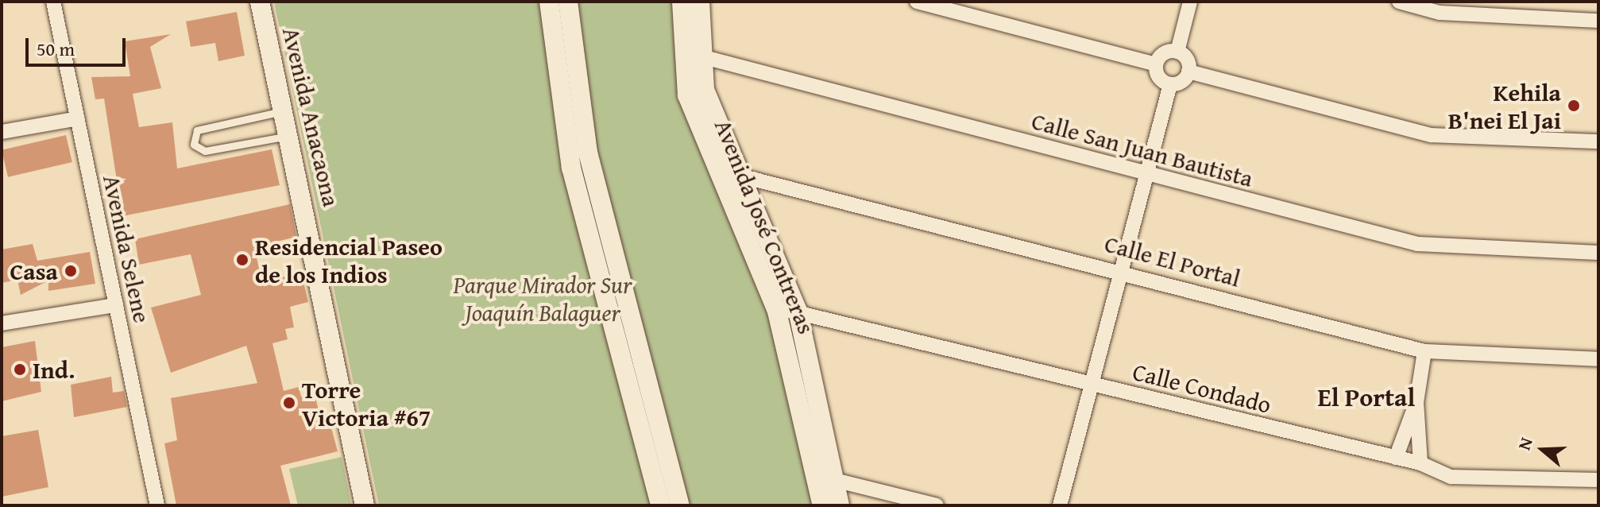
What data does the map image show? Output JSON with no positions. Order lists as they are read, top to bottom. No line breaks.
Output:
{"streets":{"main road":["Avenida Anacaona","Avenida José Contreras"],"street":["Calle San Juan Bautista","Avenida Selene","Calle El Portal","Calle Condado"]},"crossings":[["Calle San Juan Bautista","Avenida José Contreras"],["Avenida José Contreras","Calle El Portal"],["Avenida José Contreras","Calle Condado"]],"districts":["El Portal"],"parks":["Parque Mirador Sur Joaquín Balaguer"],"places":["Kehila B'nei El Jai","Residencial Paseo de los Indios","Casa","Ind.","Torre Victoria #67"],"scale_bar":"50 m","north":"left"}
